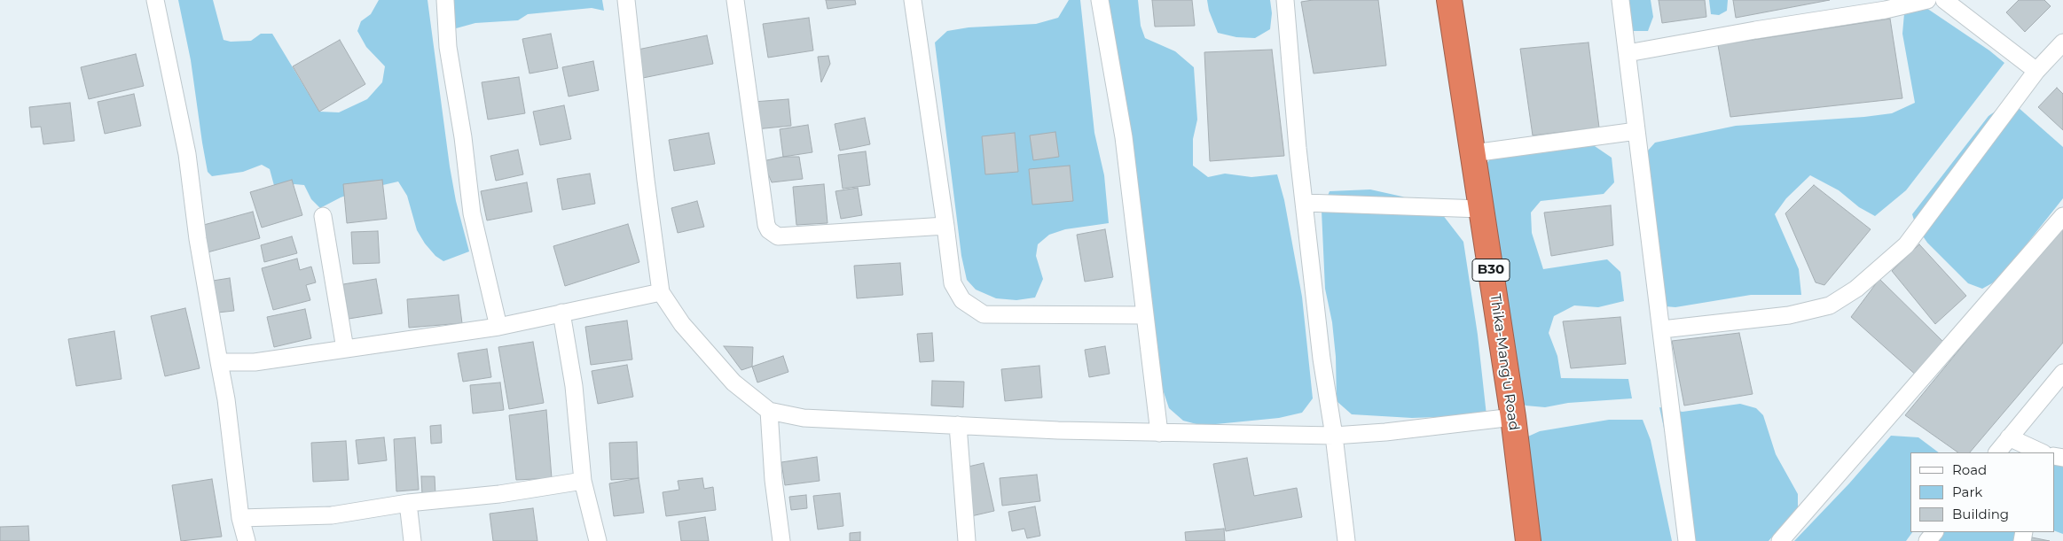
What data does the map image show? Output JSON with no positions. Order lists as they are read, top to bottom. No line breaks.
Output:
{"streets":{"highway":["B30","Thika-Mang'u Road"]},"legend":["Road","Park","Building"]}
